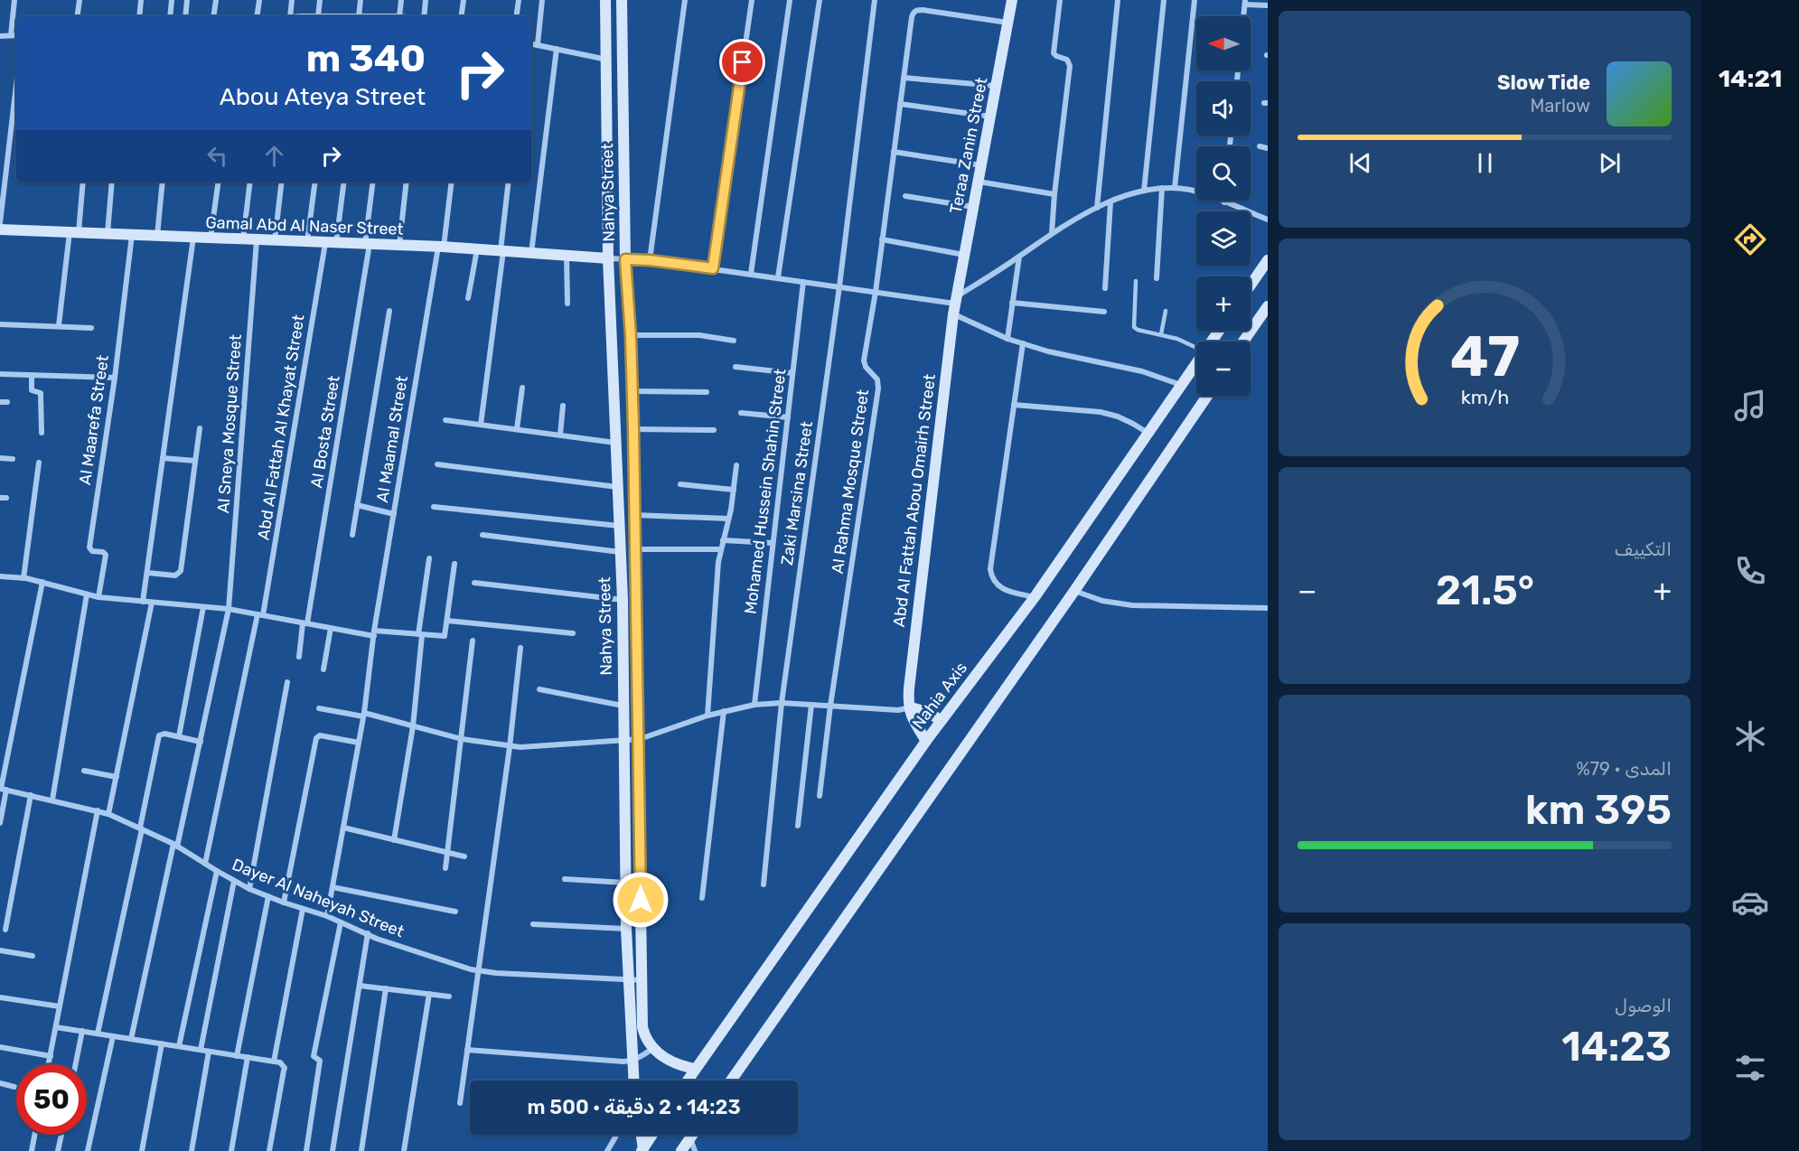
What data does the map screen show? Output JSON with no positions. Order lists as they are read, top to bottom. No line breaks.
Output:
{"streets":{"main road":["Teraa Zanin Street","Nahya Street","Gamal Abd Al Naser Street","Abd Al Fattah Abou Omairh Street","Nahia Axis"],"street":["Al Maarefa Street","Al Sneya Mosque Street","Abd Al Fattah Al Khayat Street","Al Bosta Street","Al Maamal Street","Al Rahma Mosque Street","Mohamed Hussein Shahin Street","Zaki Marsina Street","Dayer Al Naheyah Street"]},"crossings":[["Teraa Zanin Street","Al Rahma Mosque Street"],["Teraa Zanin Street","Abd Al Fattah Abou Omairh Street"],["Nahya Street","Gamal Abd Al Naser Street"],["Nahya Street","Dayer Al Naheyah Street"],["Gamal Abd Al Naser Street","Al Maarefa Street"],["Gamal Abd Al Naser Street","Al Sneya Mosque Street"],["Gamal Abd Al Naser Street","Abd Al Fattah Al Khayat Street"],["Gamal Abd Al Naser Street","Al Bosta Street"],["Gamal Abd Al Naser Street","Al Maamal Street"],["Al Sneya Mosque Street","Dayer Al Naheyah Street"],["Abd Al Fattah Al Khayat Street","Dayer Al Naheyah Street"],["Al Maamal Street","Dayer Al Naheyah Street"],["Abd Al Fattah Abou Omairh Street","Nahia Axis"]],"north":"left","page":{"tabs":"14:21","map_buttons":["+","−"],"turn":["340 m","Abou Ateya Street"],"song":["Slow Tide","Marlow"],"tile":["التكييف",["المدى · 79%","395 km"],["الوصول","14:23"]],"heat":["−","21.5°","+"],"limit":"50","trip":"14:23 · 2 دقيقة · 500 m","gauge":["47","km/h"]}}
